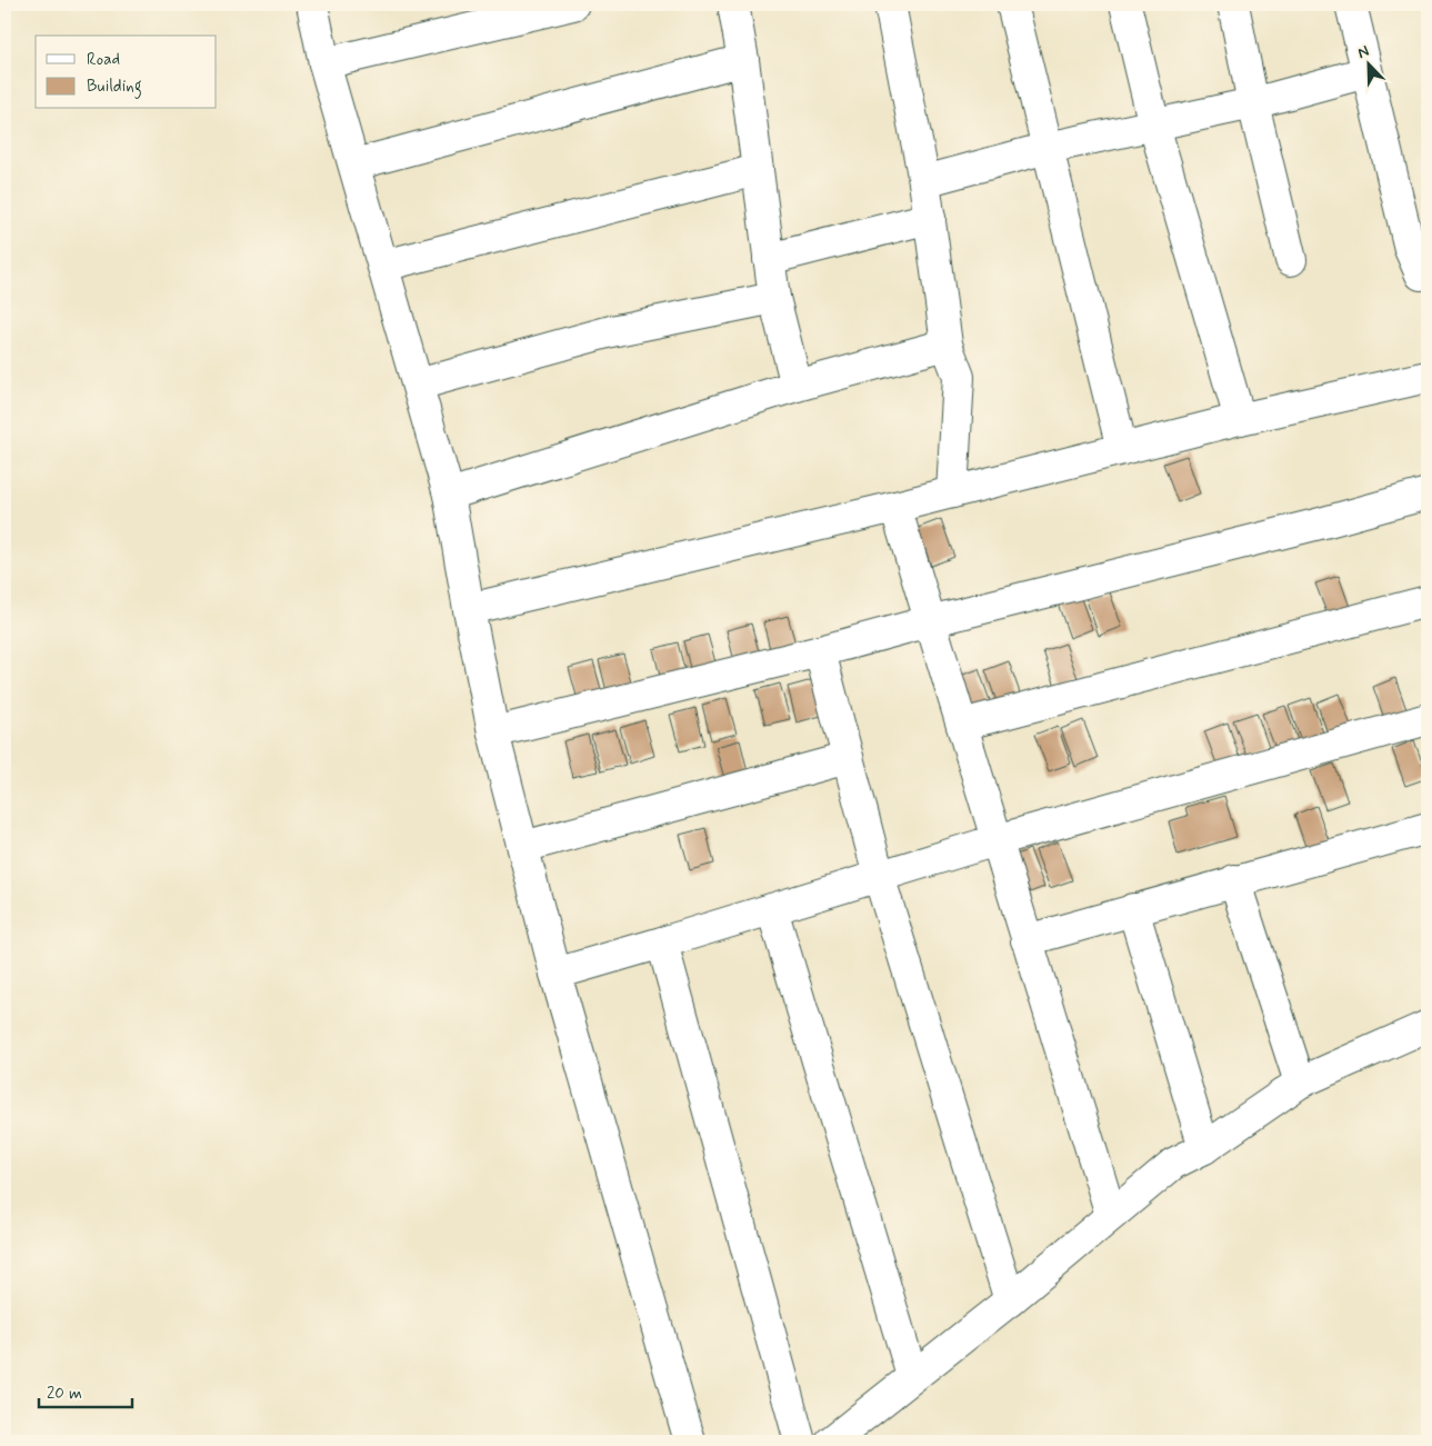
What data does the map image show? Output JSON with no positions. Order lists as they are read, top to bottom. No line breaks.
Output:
{"legend":["Road","Building"],"scale_bar":"20 m","north":"top left"}
